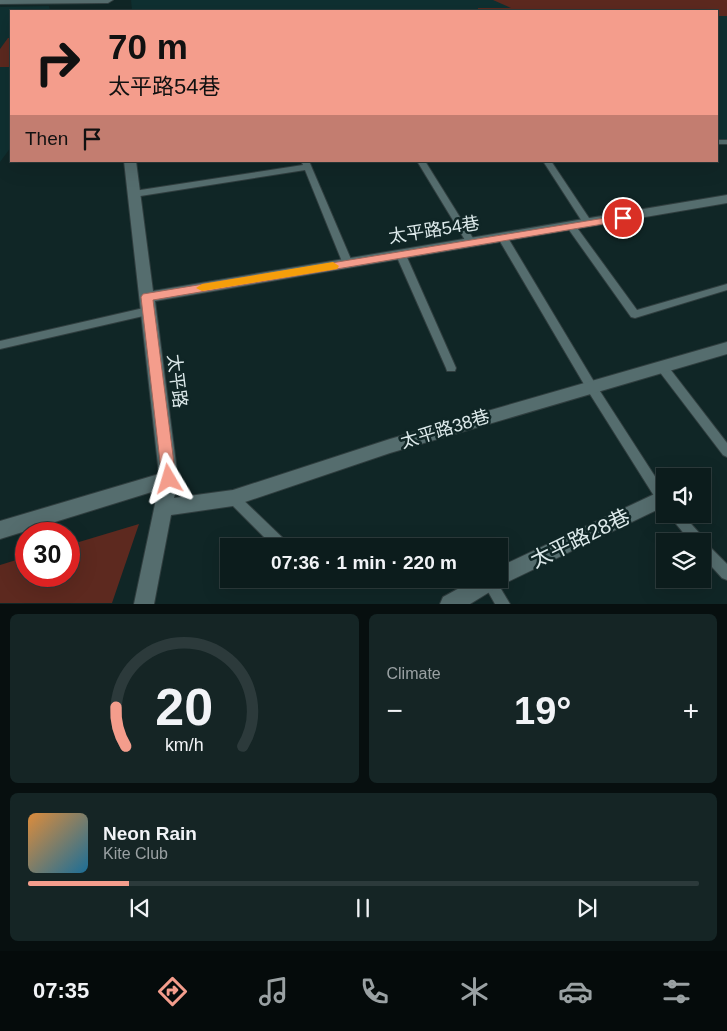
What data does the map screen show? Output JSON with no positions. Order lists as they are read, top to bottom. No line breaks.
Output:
{"streets":{"street":["太平路54巷","太平路","太平路38巷","太平路28巷"]},"crossings":[["太平路54巷","太平路"],["太平路","太平路38巷"]],"page":{"turn":["70 m","太平路54巷"],"then":"Then","limit":"30","trip":"07:36 · 1 min · 220 m","tile":"Climate","heat":["−","19°","+"],"song":["Neon Rain","Kite Club"],"tabs":"07:35","gauge":["20","km/h"]}}
